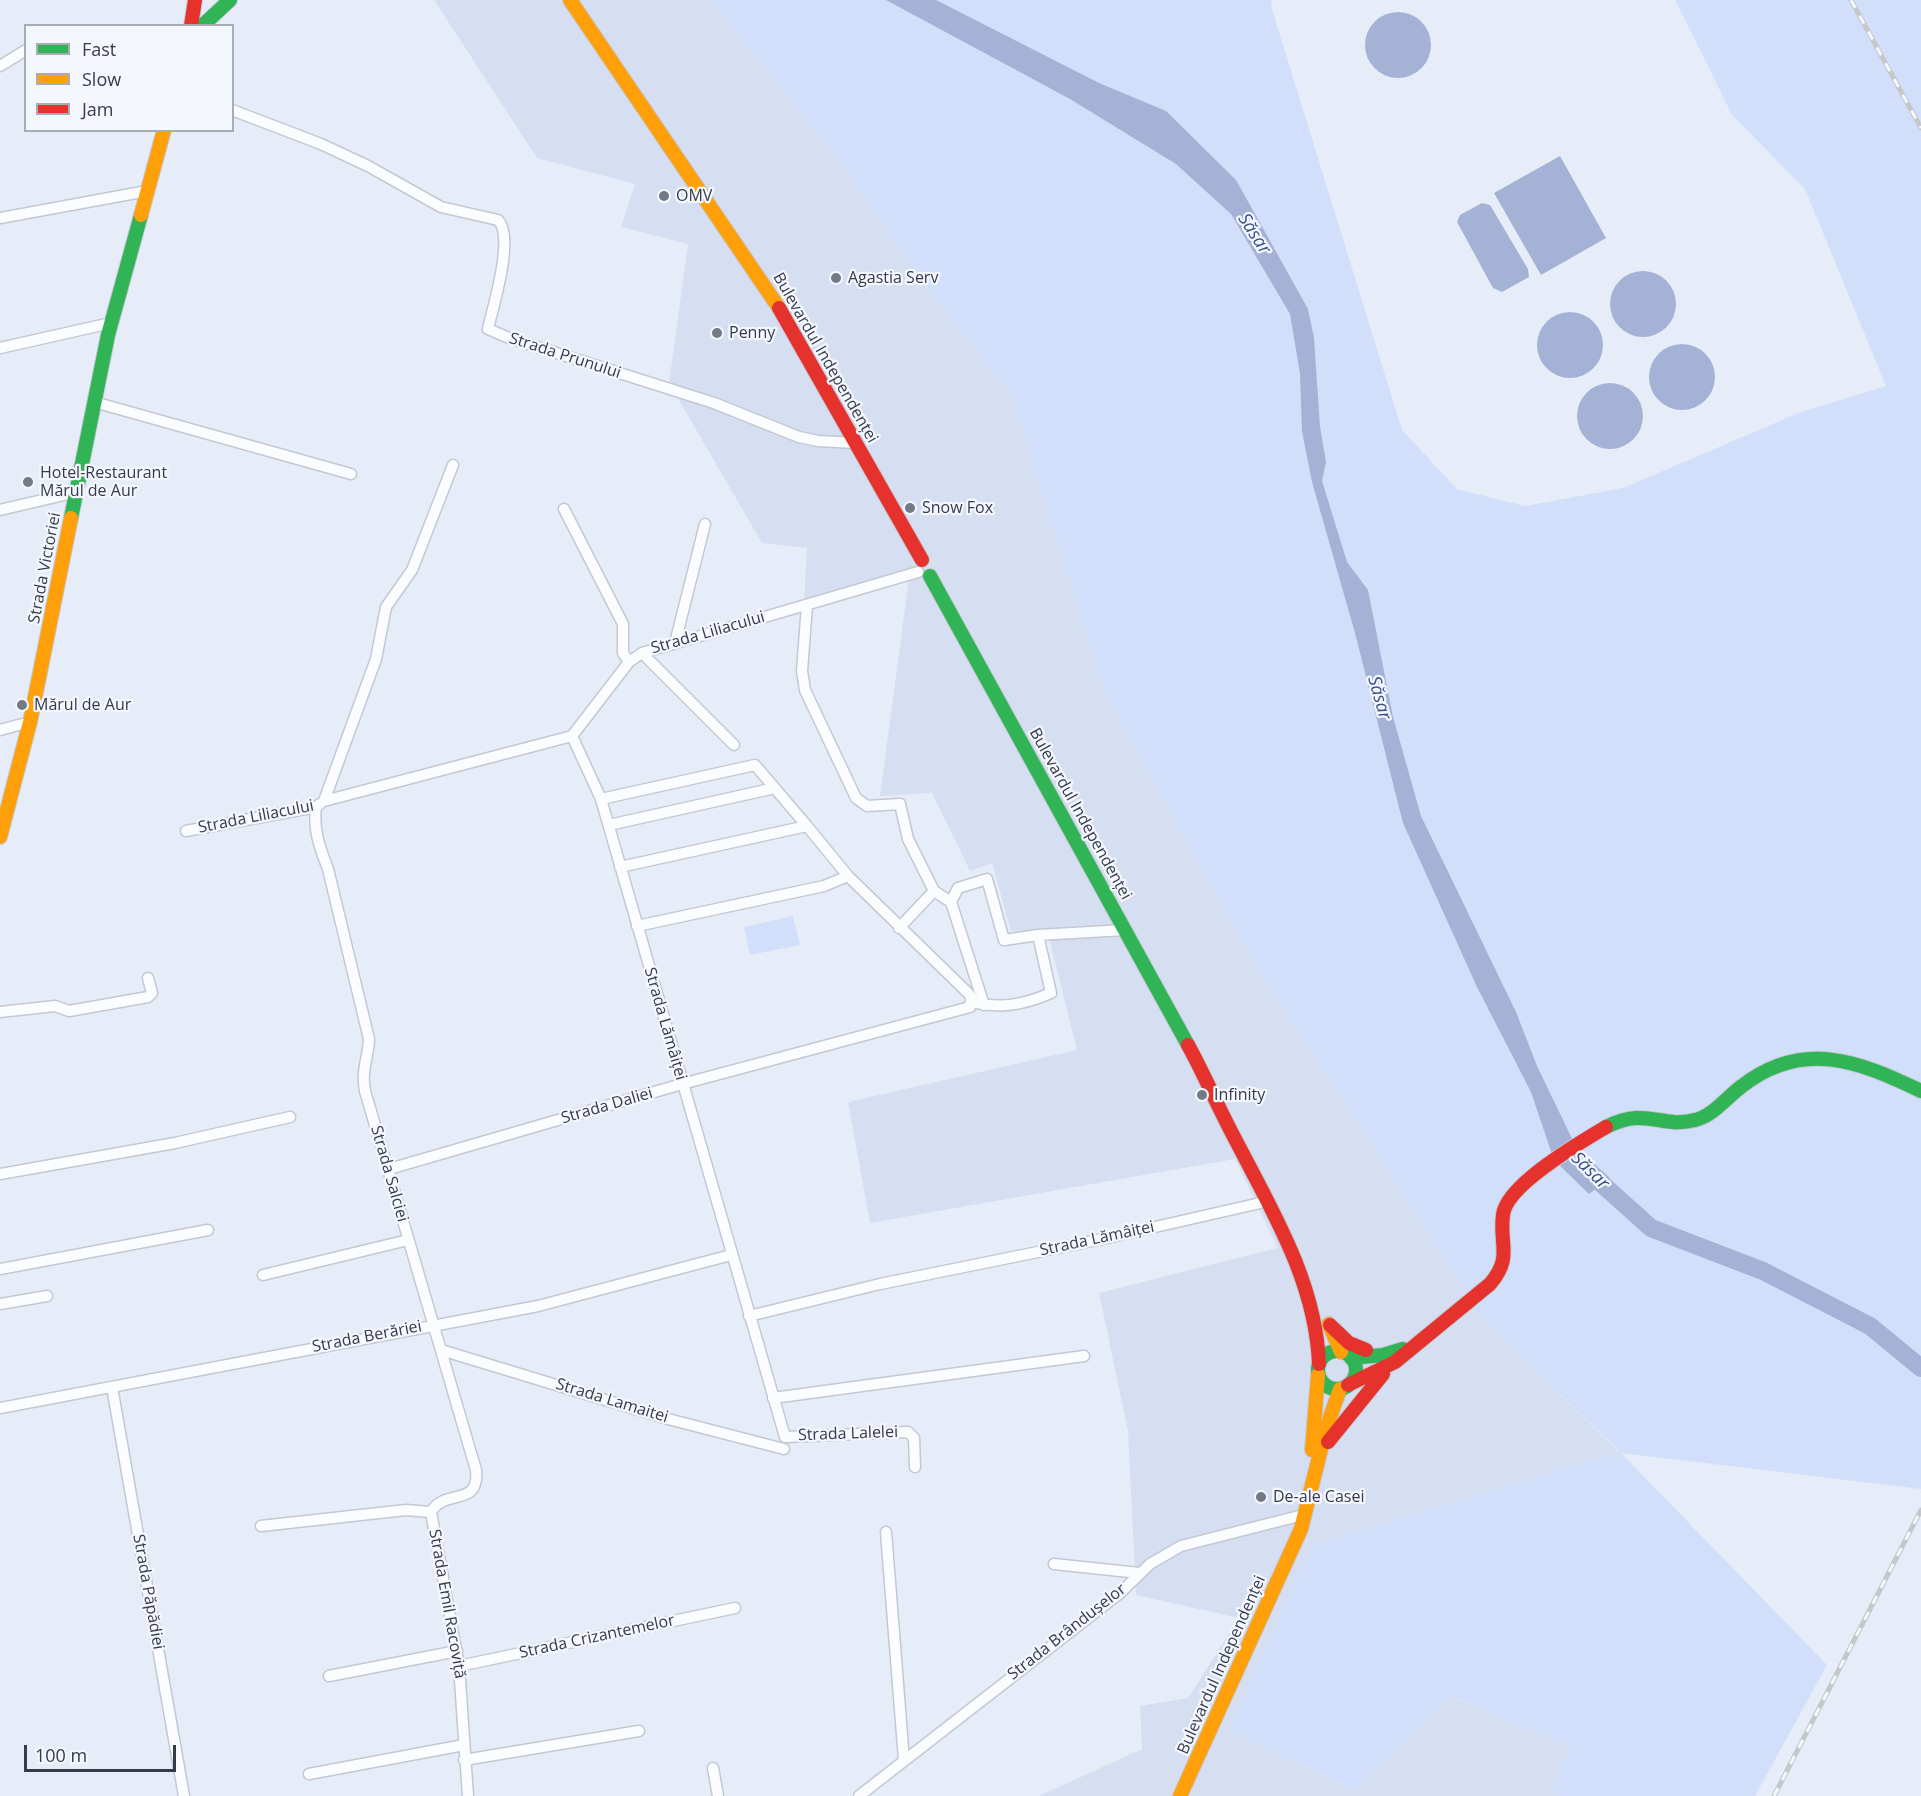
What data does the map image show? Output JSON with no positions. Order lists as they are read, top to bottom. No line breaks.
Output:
{"streets":{"main road":["Bulevardul Independenței","Strada Victoriei"],"street":["Strada Prunului","Strada Liliacului","Strada Lămâiței","Strada Daliei","Strada Salciei","Strada Berăriei","Strada Lamaitei","Strada Lalelei","Strada Păpădiei","Strada Emil Racoviță","Strada Brândușelor","Strada Crizantemelor"]},"crossings":[["Strada Prunului","Bulevardul Independenței"],["Bulevardul Independenței","Strada Liliacului"],["Bulevardul Independenței","Strada Lămâiței"],["Bulevardul Independenței","Strada Brândușelor"],["Strada Liliacului","Strada Lămâiței"],["Strada Liliacului","Strada Salciei"],["Strada Lămâiței","Strada Daliei"],["Strada Lămâiței","Strada Berăriei"],["Strada Lămâiței","Strada Lalelei"],["Strada Daliei","Strada Salciei"],["Strada Salciei","Strada Berăriei"],["Strada Salciei","Strada Lamaitei"],["Strada Salciei","Strada Emil Racoviță"],["Strada Berăriei","Strada Păpădiei"],["Strada Emil Racoviță","Strada Crizantemelor"]],"water":["Săsar"],"places":["OMV","Agastia Serv","Penny","Hotel-Restaurant Mărul de Aur","Snow Fox","Mărul de Aur","Infinity","De-ale Casei"],"legend":["Fast","Slow","Jam"],"scale_bar":"100 m"}
